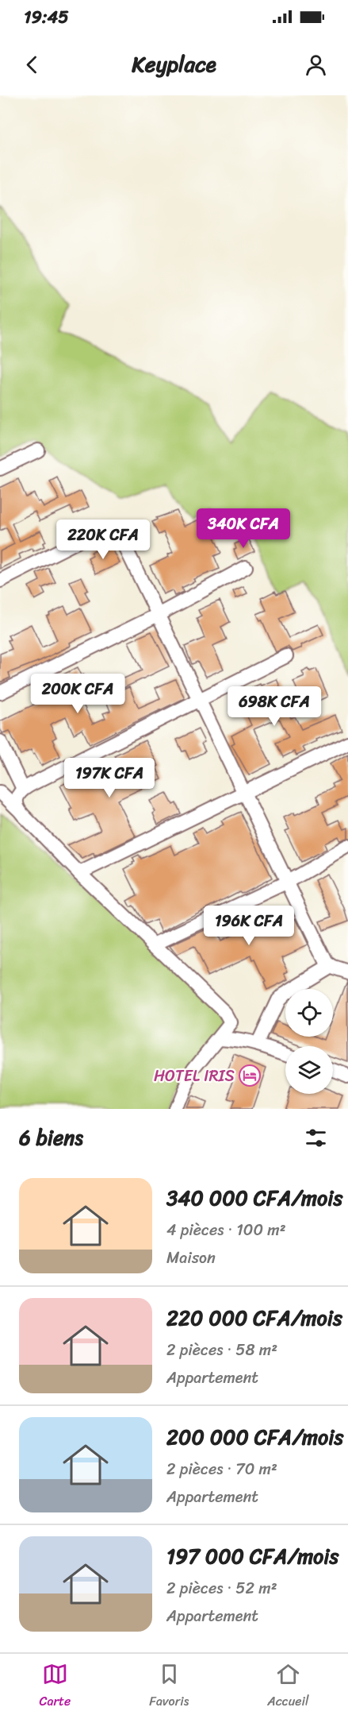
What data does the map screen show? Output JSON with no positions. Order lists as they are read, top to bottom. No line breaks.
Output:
{"places":{"hotel":["HOTEL IRIS"]},"page":{"status":"19:45","header":"Keyplace","price":["340K CFA","220K CFA","200K CFA","698K CFA","197K CFA","196K CFA"],"heading":"6 biens","list":[{"name":"340 000 CFA/mois","note":"4 pièces · 100 m² · Maison"},{"name":"220 000 CFA/mois","note":"2 pièces · 58 m² · Appartement"},{"name":"200 000 CFA/mois","note":"2 pièces · 70 m² · Appartement"},{"name":"197 000 CFA/mois","note":"2 pièces · 52 m² · Appartement"}],"tabs":["Carte","Favoris","Accueil"]}}
